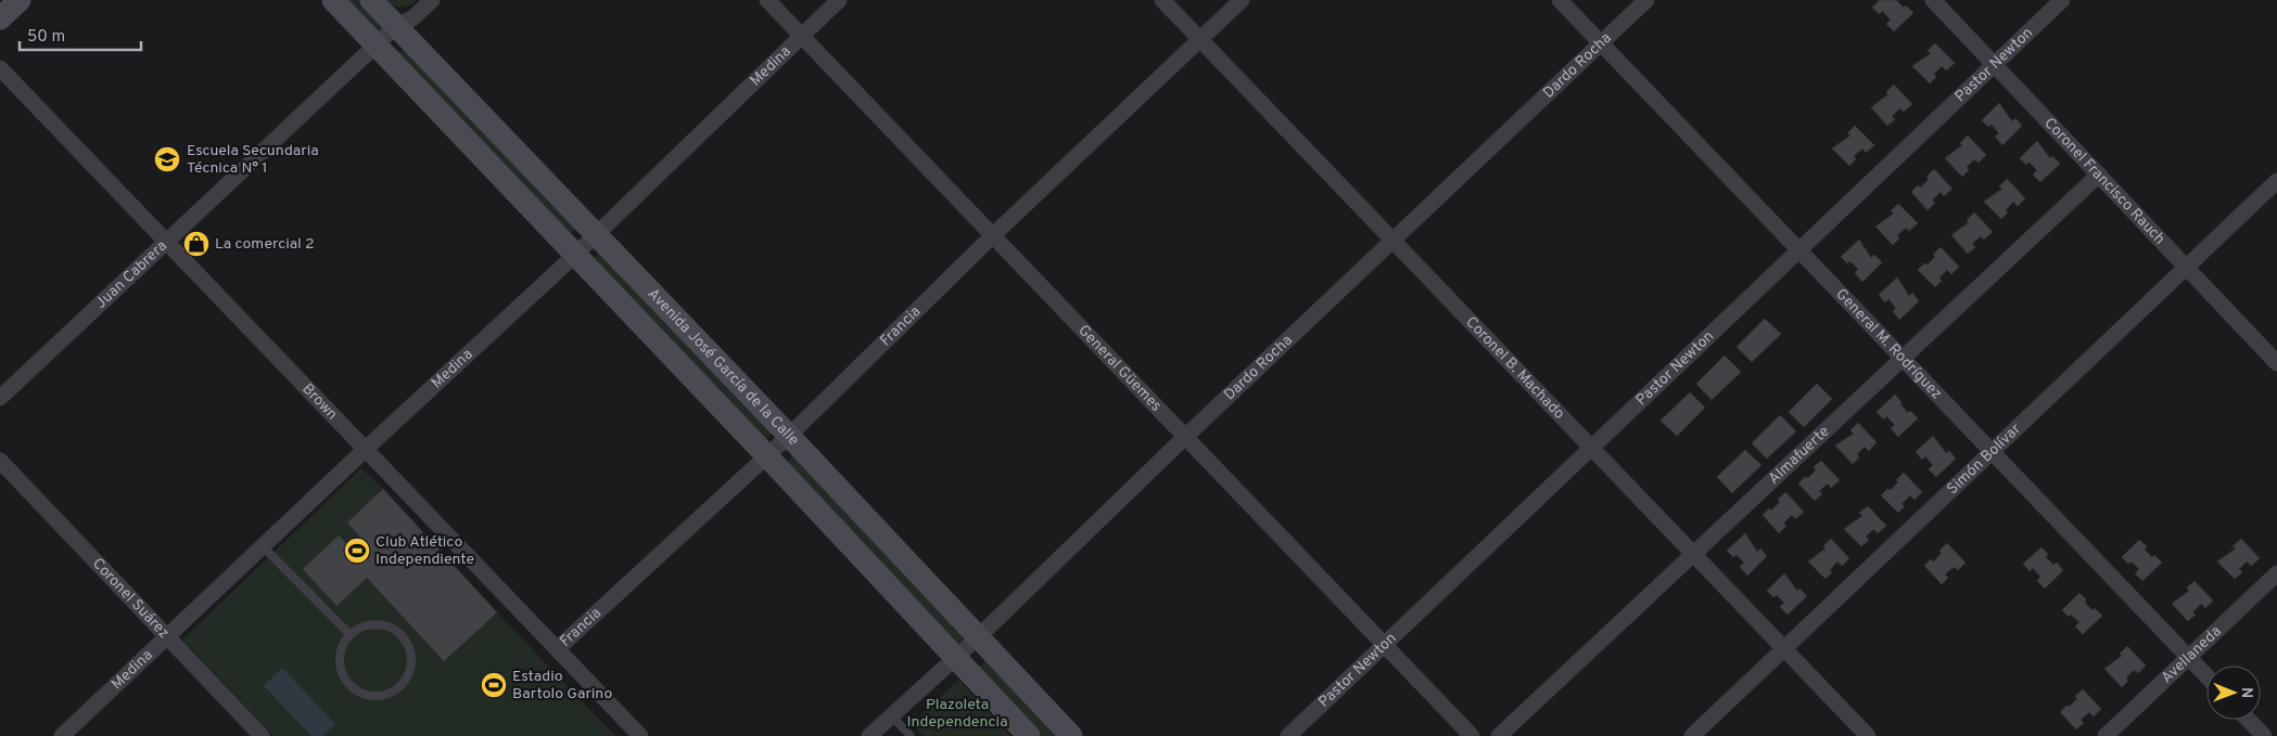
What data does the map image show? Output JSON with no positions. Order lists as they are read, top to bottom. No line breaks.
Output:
{"streets":{"main road":["Avenida José García de la Calle"],"street":["Pastor Newton","Medina","Dardo Rocha","Coronel Francisco Rauch","Juan Cabrera","Francia","General M. Rodríguez","General Güemes","Coronel B. Machado","Brown","Almafuerte","Simón Bolívar","Coronel Suárez","Avellaneda"]},"crossings":[["Pastor Newton","Coronel Francisco Rauch"],["Pastor Newton","General M. Rodríguez"],["Pastor Newton","General Güemes"],["Pastor Newton","Coronel B. Machado"],["Medina","Avenida José García de la Calle"],["Medina","General Güemes"],["Medina","Brown"],["Medina","Coronel Suárez"],["Dardo Rocha","General M. Rodríguez"],["Dardo Rocha","Avenida José García de la Calle"],["Dardo Rocha","General Güemes"],["Dardo Rocha","Coronel B. Machado"],["Coronel Francisco Rauch","Almafuerte"],["Coronel Francisco Rauch","Simón Bolívar"],["Juan Cabrera","Avenida José García de la Calle"],["Juan Cabrera","Brown"],["Francia","Avenida José García de la Calle"],["Francia","General Güemes"],["Francia","Coronel B. Machado"],["Francia","Brown"],["General M. Rodríguez","Almafuerte"],["General M. Rodríguez","Simón Bolívar"],["General M. Rodríguez","Avellaneda"],["Coronel B. Machado","Almafuerte"],["Coronel B. Machado","Simón Bolívar"]],"parks":["Plazoleta Independencia"],"places":{"school or university":["Escuela Secundaria Técnica N° 1"],"shop":["La comercial 2"],"sports":["Club Atlético Independiente","Estadio Bartolo Garino"]},"scale_bar":"50 m","north":"right"}
